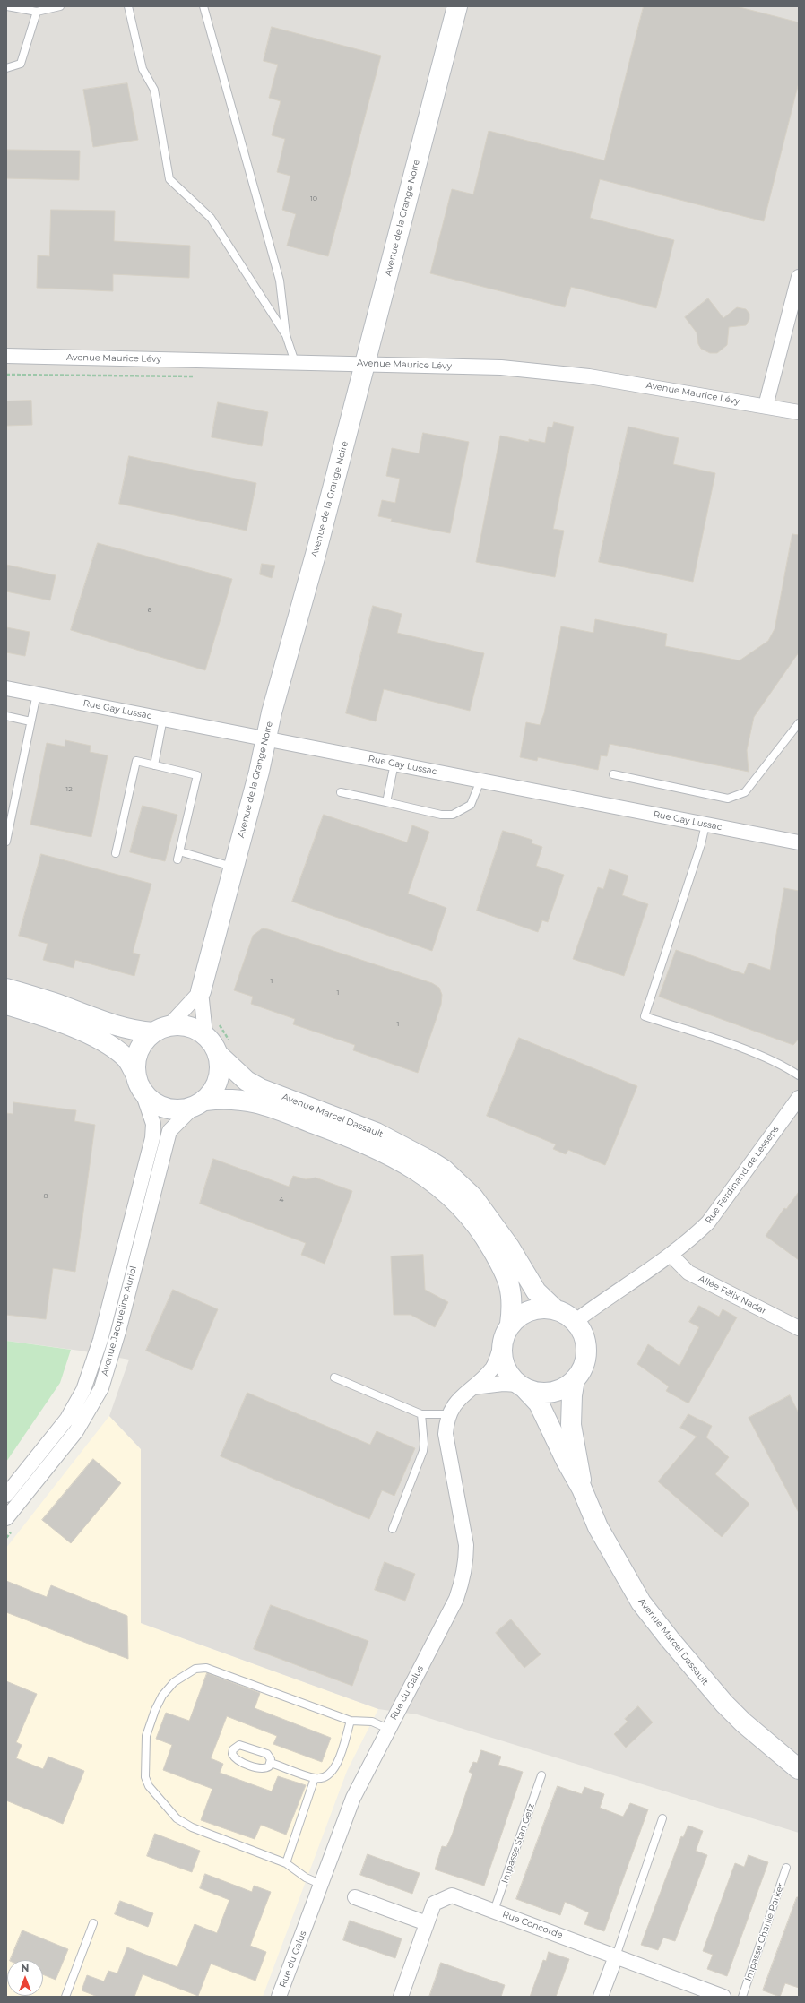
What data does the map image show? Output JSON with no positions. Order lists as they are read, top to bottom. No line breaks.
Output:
{"streets":{"main road":["Avenue de la Grange Noire","Avenue Marcel Dassault"],"street":["Avenue Maurice Lévy","Rue Gay Lussac","Rue Ferdinand de Lesseps","Allée Félix Nadar","Avenue Jacqueline Auriol","Rue du Galus","Rue Concorde"],"lane":["Impasse Stan Getz","Impasse Charlie Parker"]},"crossings":[["Avenue de la Grange Noire","Avenue Maurice Lévy"],["Avenue de la Grange Noire","Rue Gay Lussac"],["Avenue de la Grange Noire","Avenue Marcel Dassault"],["Avenue de la Grange Noire","Avenue Jacqueline Auriol"],["Avenue Marcel Dassault","Rue Ferdinand de Lesseps"],["Avenue Marcel Dassault","Avenue Jacqueline Auriol"],["Avenue Marcel Dassault","Rue du Galus"],["Rue Ferdinand de Lesseps","Allée Félix Nadar"],["Rue Ferdinand de Lesseps","Rue du Galus"],["Impasse Stan Getz","Rue Concorde"]],"house_numbers":["10","6","12","1","1","1","8","4"],"north":"top"}
